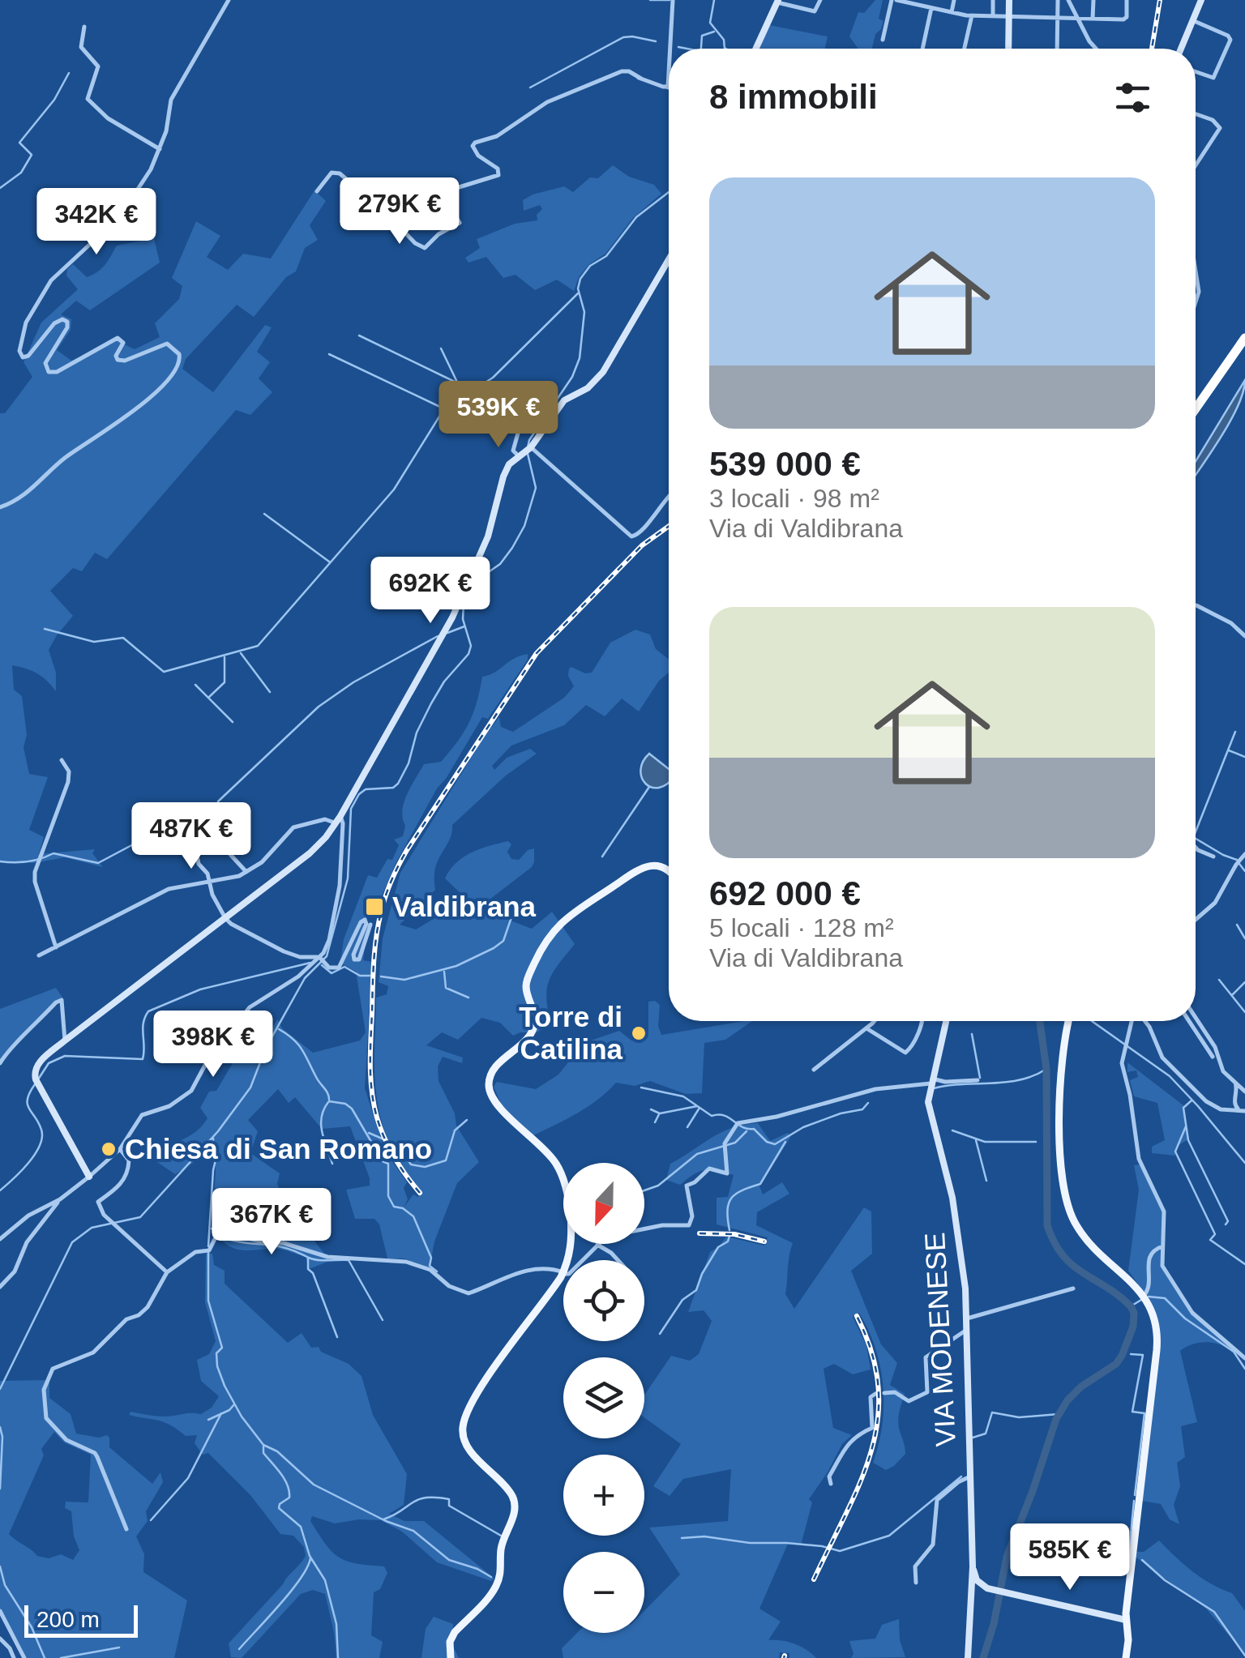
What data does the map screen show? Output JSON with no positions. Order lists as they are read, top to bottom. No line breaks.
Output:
{"streets":{"street":["VIA MODENESE"]},"places":{"transit":["Valdibrana"],"other":["Torre di Catilina","Chiesa di San Romano"]},"scale_bar":"200 m","north":"bottom","page":{"heading":"8 immobili","list":[{"name":"539 000 €","note":"3 locali · 98 m² · Via di Valdibrana"},{"name":"692 000 €","note":"5 locali · 128 m² · Via di Valdibrana"}],"price":["279K €","342K €","539K €","692K €","487K €","398K €","367K €","585K €"],"map_buttons":["+","−"],"scale":"200 m"}}
